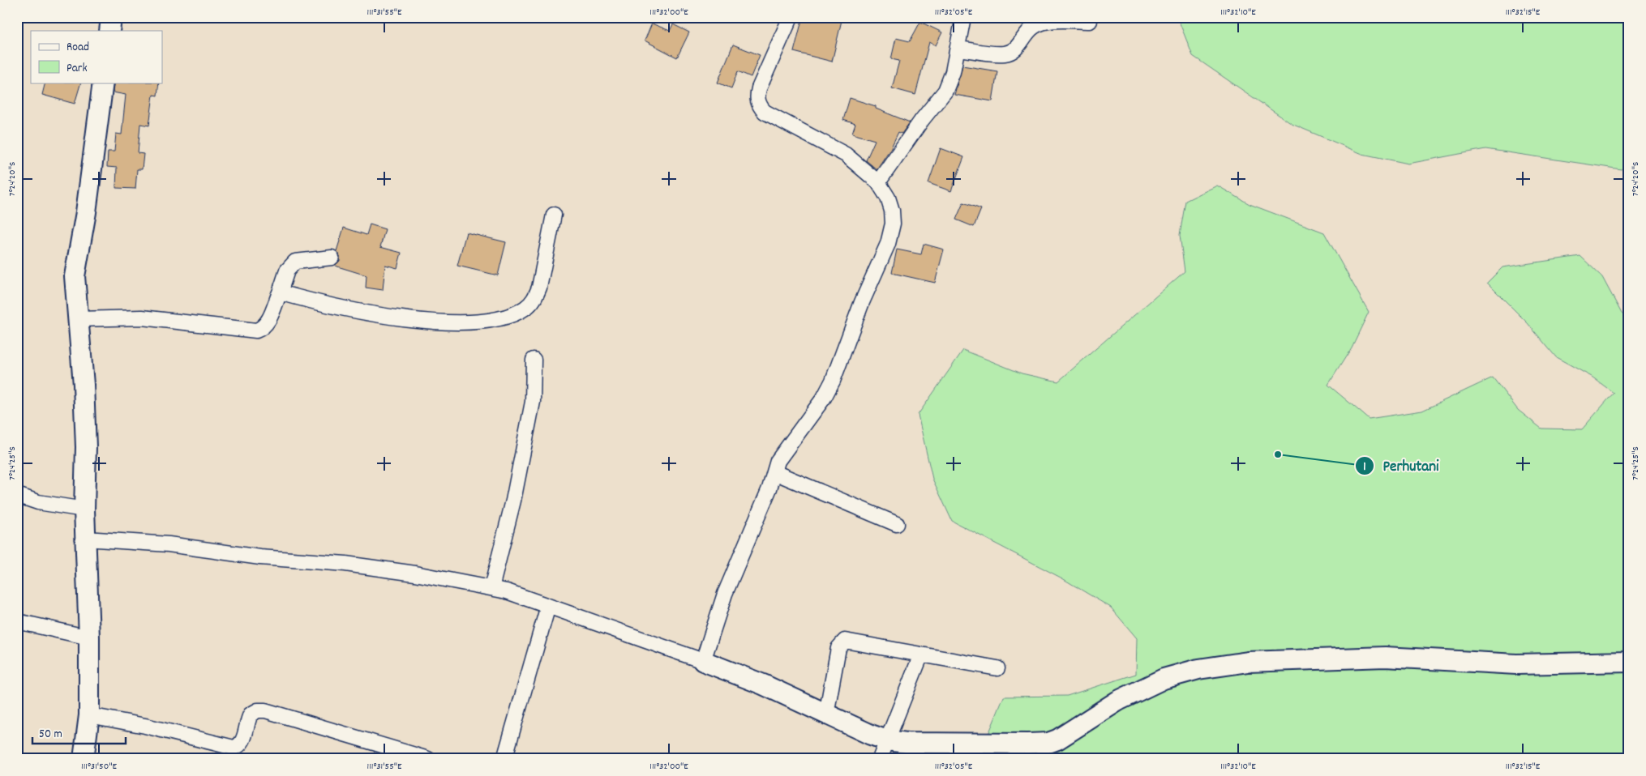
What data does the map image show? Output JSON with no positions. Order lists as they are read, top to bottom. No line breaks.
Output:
{"places":["Perhutani"],"legend":["Road","Park"],"scale_bar":"50 m","coordinates":["111°31'55\"E","111°32'00\"E","111°32'05\"E","111°32'10\"E","111°32'15\"E","7°24'20\"S","7°24'25\"S","111°31'50\"E"]}
